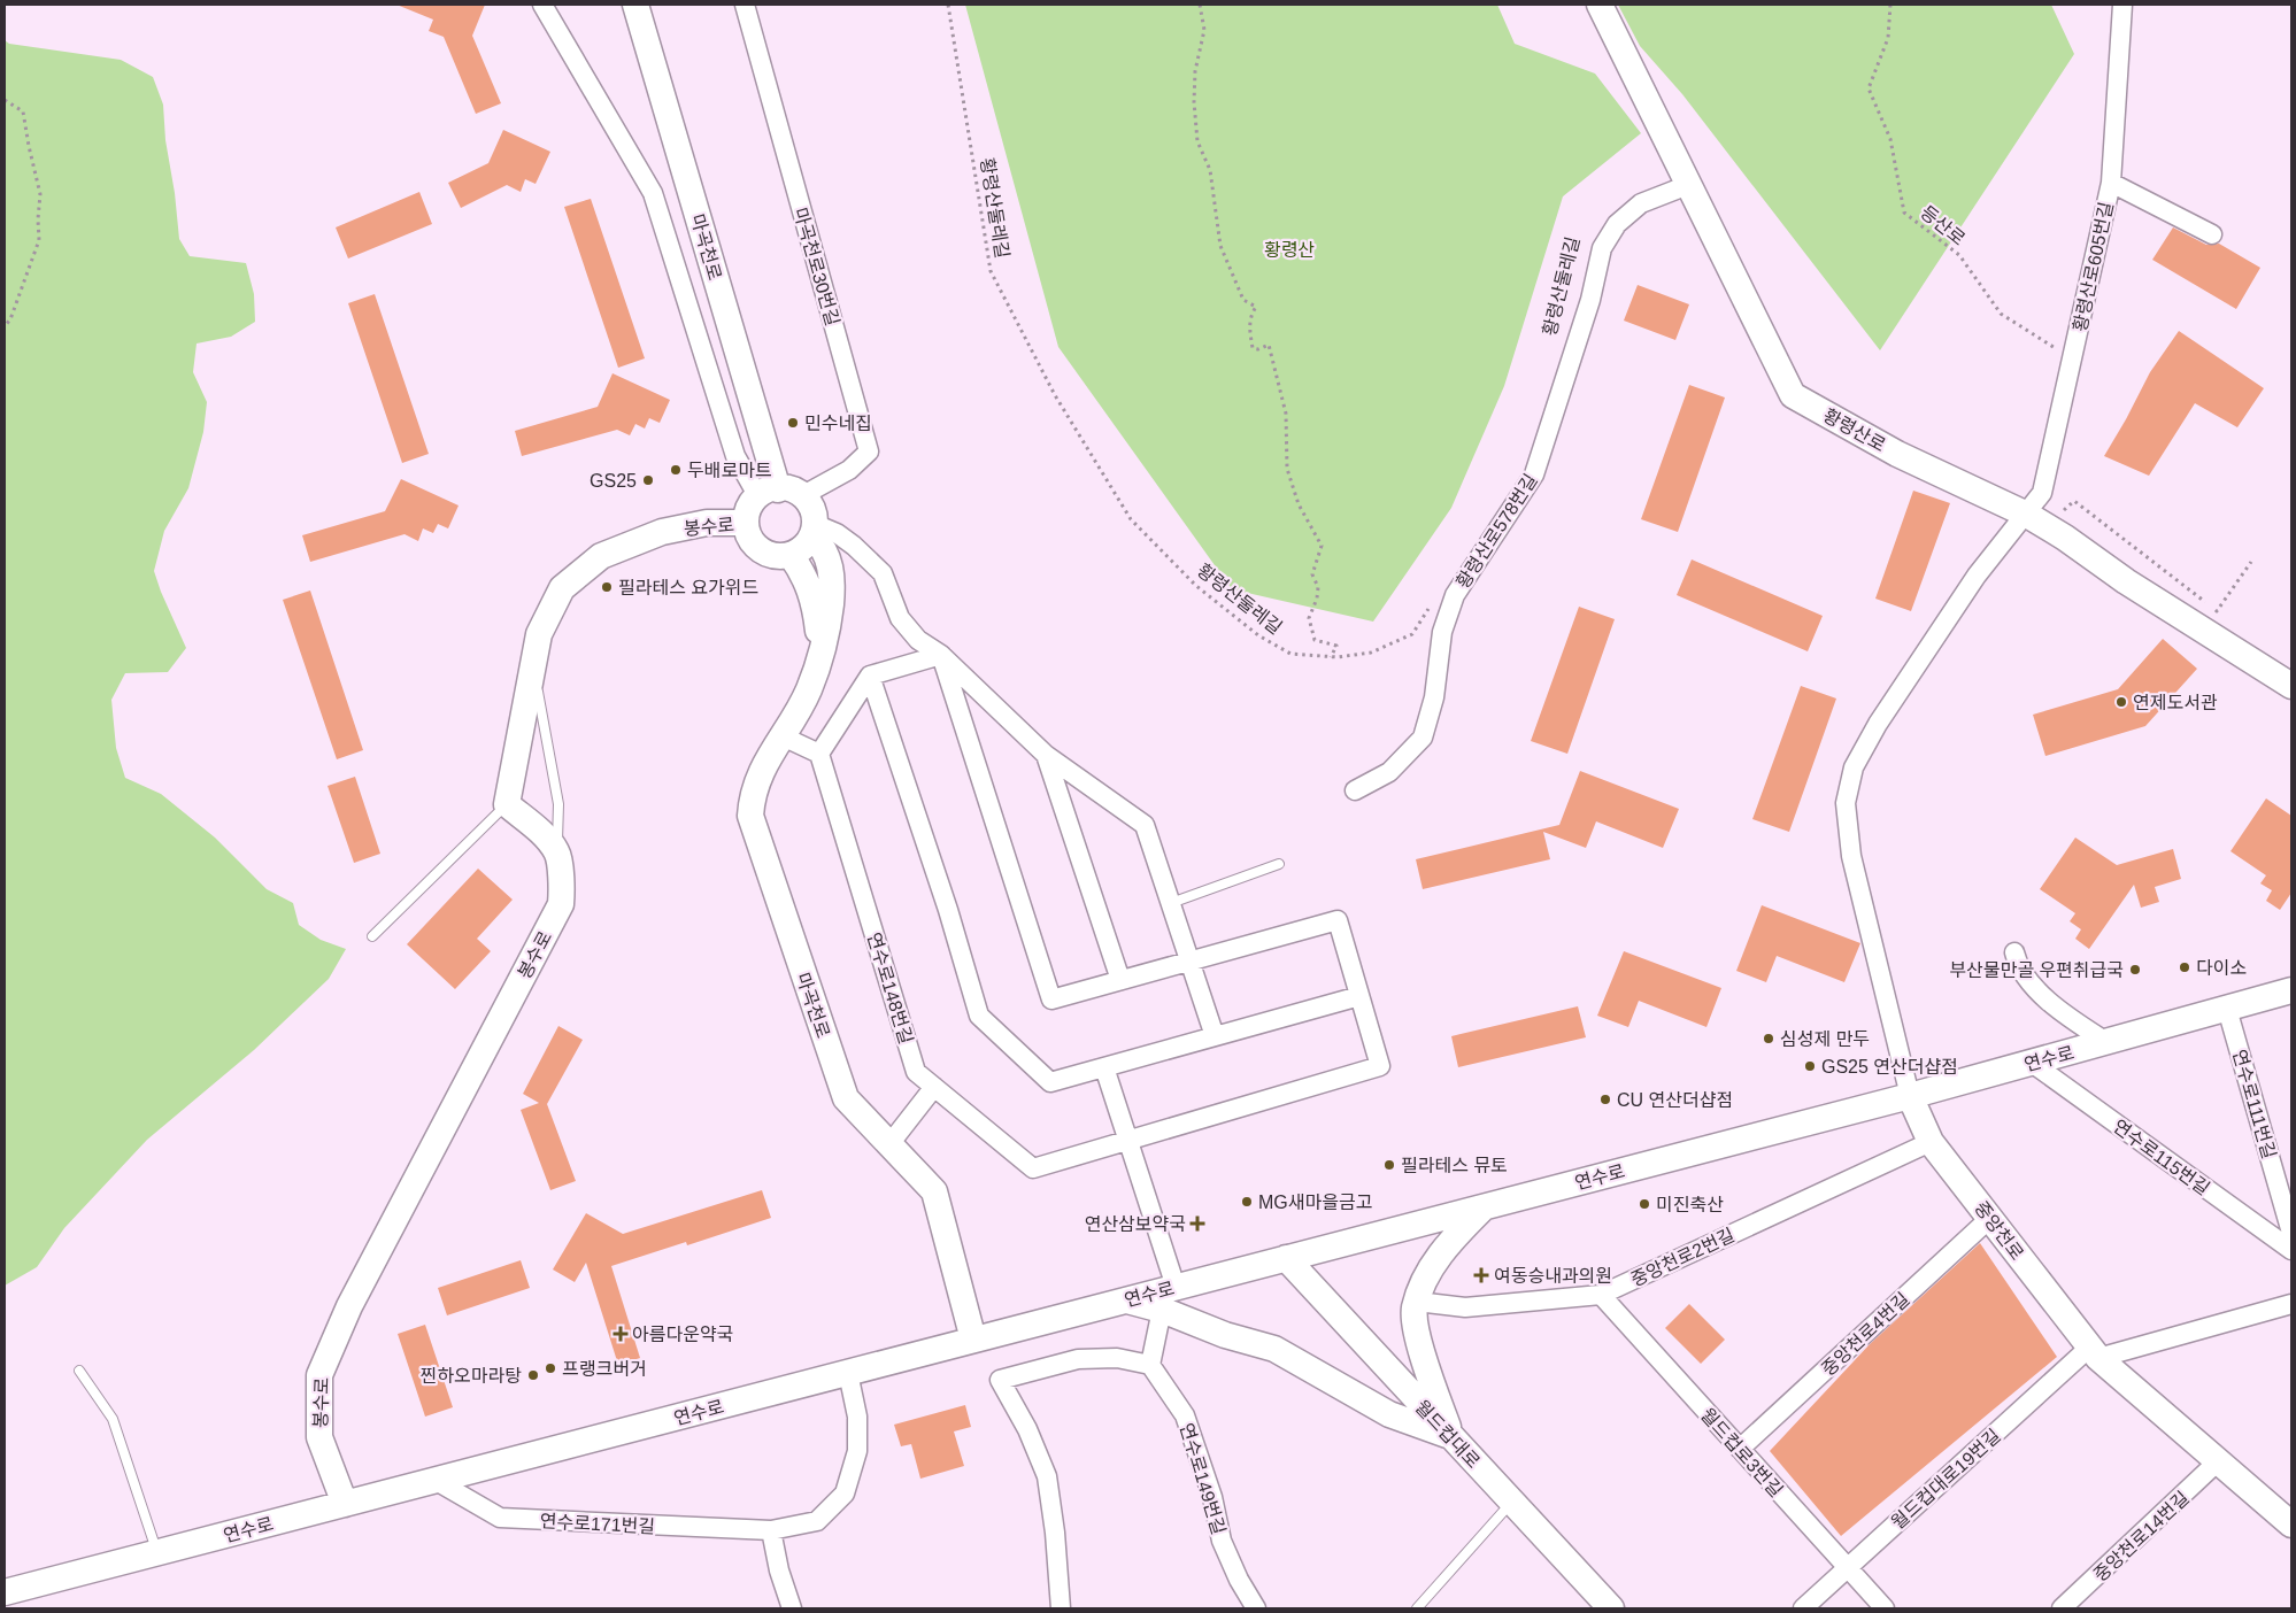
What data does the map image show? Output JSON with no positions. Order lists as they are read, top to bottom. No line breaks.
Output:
{"streets":{"street":["마곡천로","마곡천로30번길","황령산로605번길","황령산로","봉수로","황령산로578번길","연수로148번길","연수로","연수로111번길","연수로115번길","중앙천로","중앙천로2번길","중앙천로4번길","월드컵대로","월드컵로3번길","연수로149번길","월드컵대로19번길","연수로171번길","중앙천로14번길"],"path":["황령산둘레길","등산로"]},"crossings":[["등산로","황령산로605번길"],["마곡천로","마곡천로30번길"],["마곡천로","봉수로"],["마곡천로","연수로"],["마곡천로30번길","봉수로"],["황령산로605번길","황령산로"],["황령산로605번길","연수로"],["황령산로605번길","중앙천로"],["황령산로","황령산로578번길"],["봉수로","연수로"],["연수로","연수로111번길"],["연수로","연수로115번길"],["연수로","중앙천로"],["연수로","월드컵대로"],["연수로","연수로171번길"],["중앙천로","중앙천로2번길"],["중앙천로","중앙천로4번길"],["중앙천로","월드컵대로19번길"],["중앙천로","중앙천로14번길"],["중앙천로2번길","월드컵로3번길"],["중앙천로4번길","월드컵로3번길"],["월드컵로3번길","월드컵대로19번길"]],"parks":["황령산"],"places":{"other":["민수네집","두배로마트","GS25","필라테스 요가위드","연제도서관","다이소","부산물만골 우편취급국","심성제 만두","GS25 연산더샵점","CU 연산더샵점","필라테스 뮤토","MG새마을금고","미진축산","프랭크버거","찐하오마라탕"],"health":["연산삼보약국","여동승내과의원","아름다운약국"]}}
